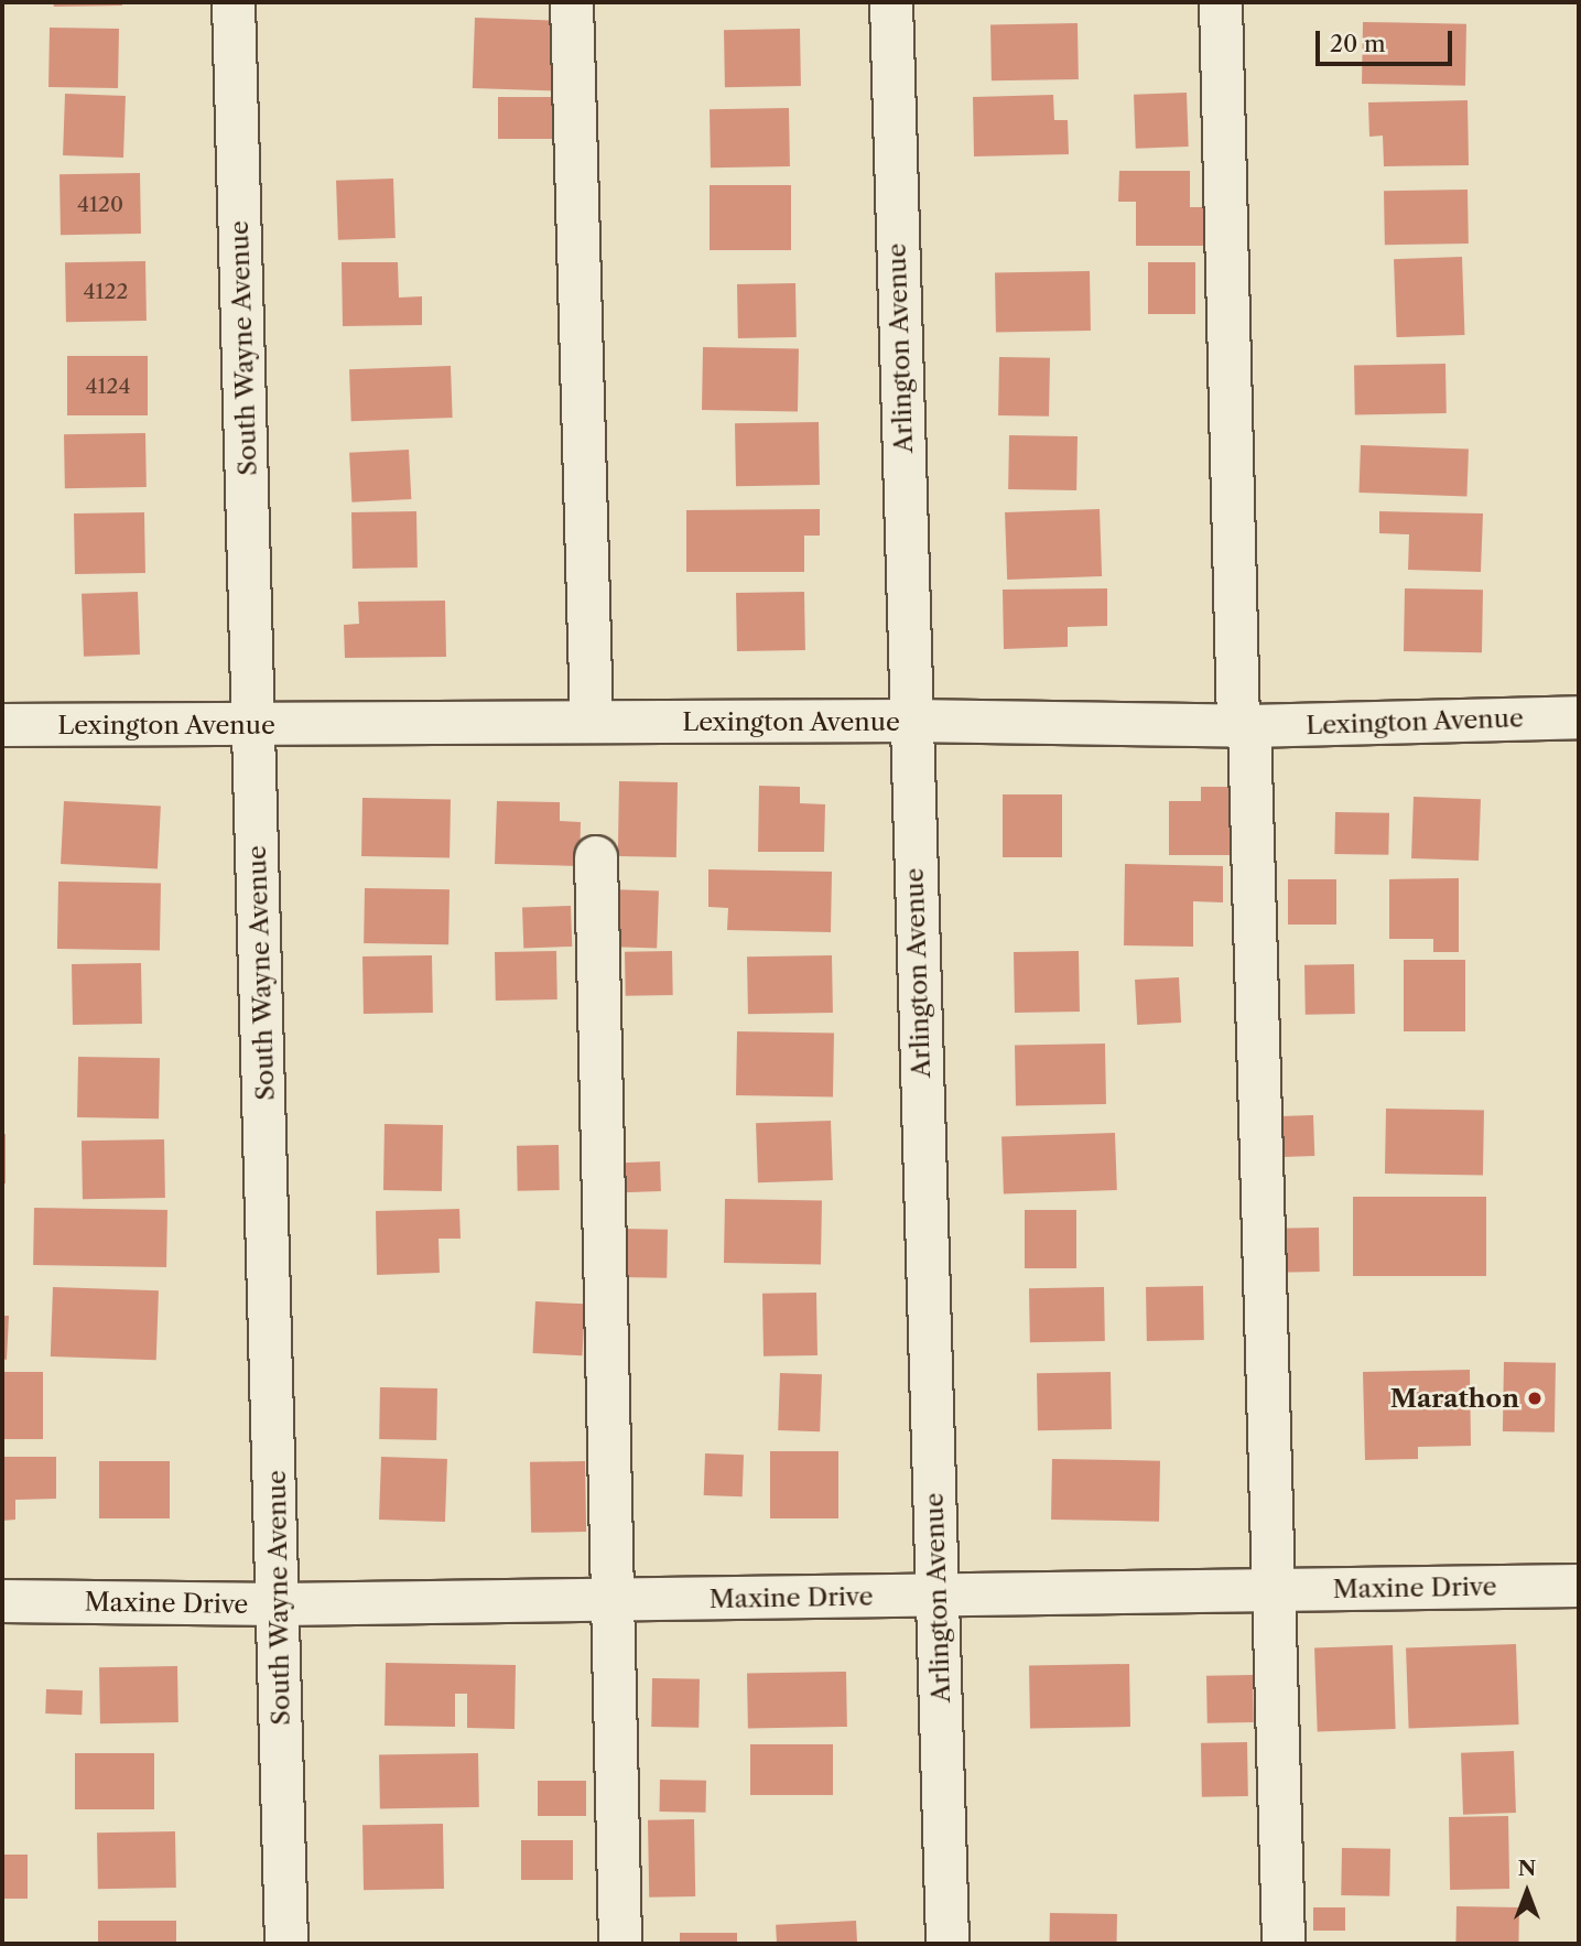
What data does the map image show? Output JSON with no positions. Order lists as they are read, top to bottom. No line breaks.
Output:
{"streets":{"street":["South Wayne Avenue","Arlington Avenue","Lexington Avenue","Maxine Drive"]},"crossings":[["South Wayne Avenue","Lexington Avenue"],["South Wayne Avenue","Maxine Drive"],["Arlington Avenue","Lexington Avenue"],["Arlington Avenue","Maxine Drive"]],"places":["Marathon"],"house_numbers":["4120","4122","4124"],"scale_bar":"20 m","north":"top"}
